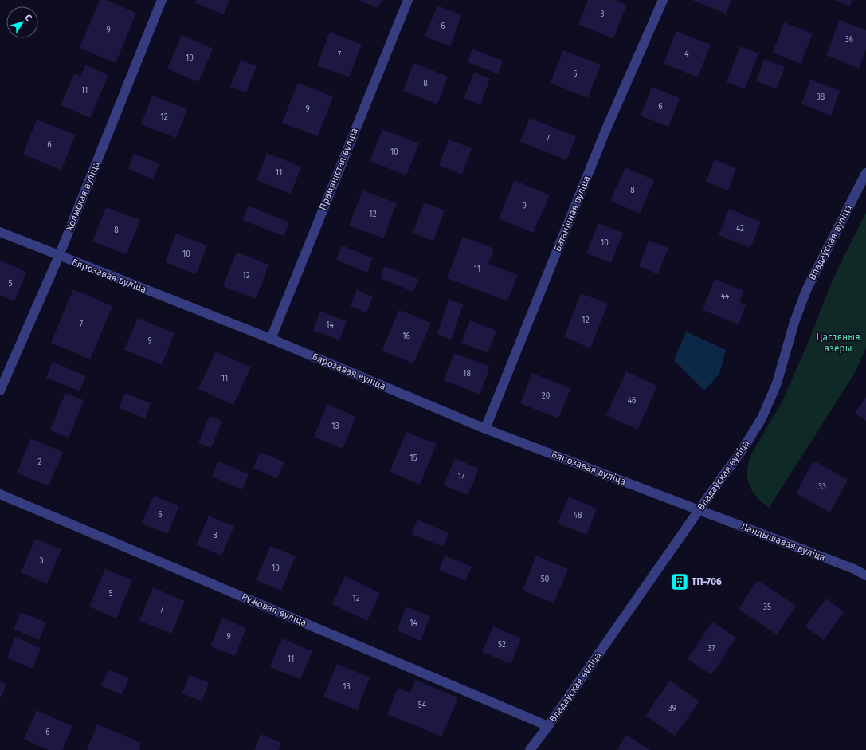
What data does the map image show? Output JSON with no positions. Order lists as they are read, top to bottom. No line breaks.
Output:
{"streets":{"street":["Прамяністая вуліца","Холмская вуліца","Батанічная вуліца","Владаўская вуліца","Бярозавая вуліца","Ландышавая вуліца","Ружовая вуліца"]},"crossings":[["Прамяністая вуліца","Бярозавая вуліца"],["Холмская вуліца","Бярозавая вуліца"],["Батанічная вуліца","Бярозавая вуліца"],["Владаўская вуліца","Бярозавая вуліца"],["Владаўская вуліца","Ландышавая вуліца"],["Владаўская вуліца","Ружовая вуліца"],["Бярозавая вуліца","Ландышавая вуліца"]],"parks":["Цагляныя азёры"],"places":{"building":["ТП-706"]},"house_numbers":["3","6","9","36","4","7","10","5","8","11","38","6","9","12","7","6","10","11","8","9","12","42","8","10","10","11","12","5","44","12","7","14","16","9","18","11","20","46","13","15","2","17","33","6","48","8","3","10","50","5","12","35","7","14","9","52","37","11","13","54","39","6"],"north":"top right"}
